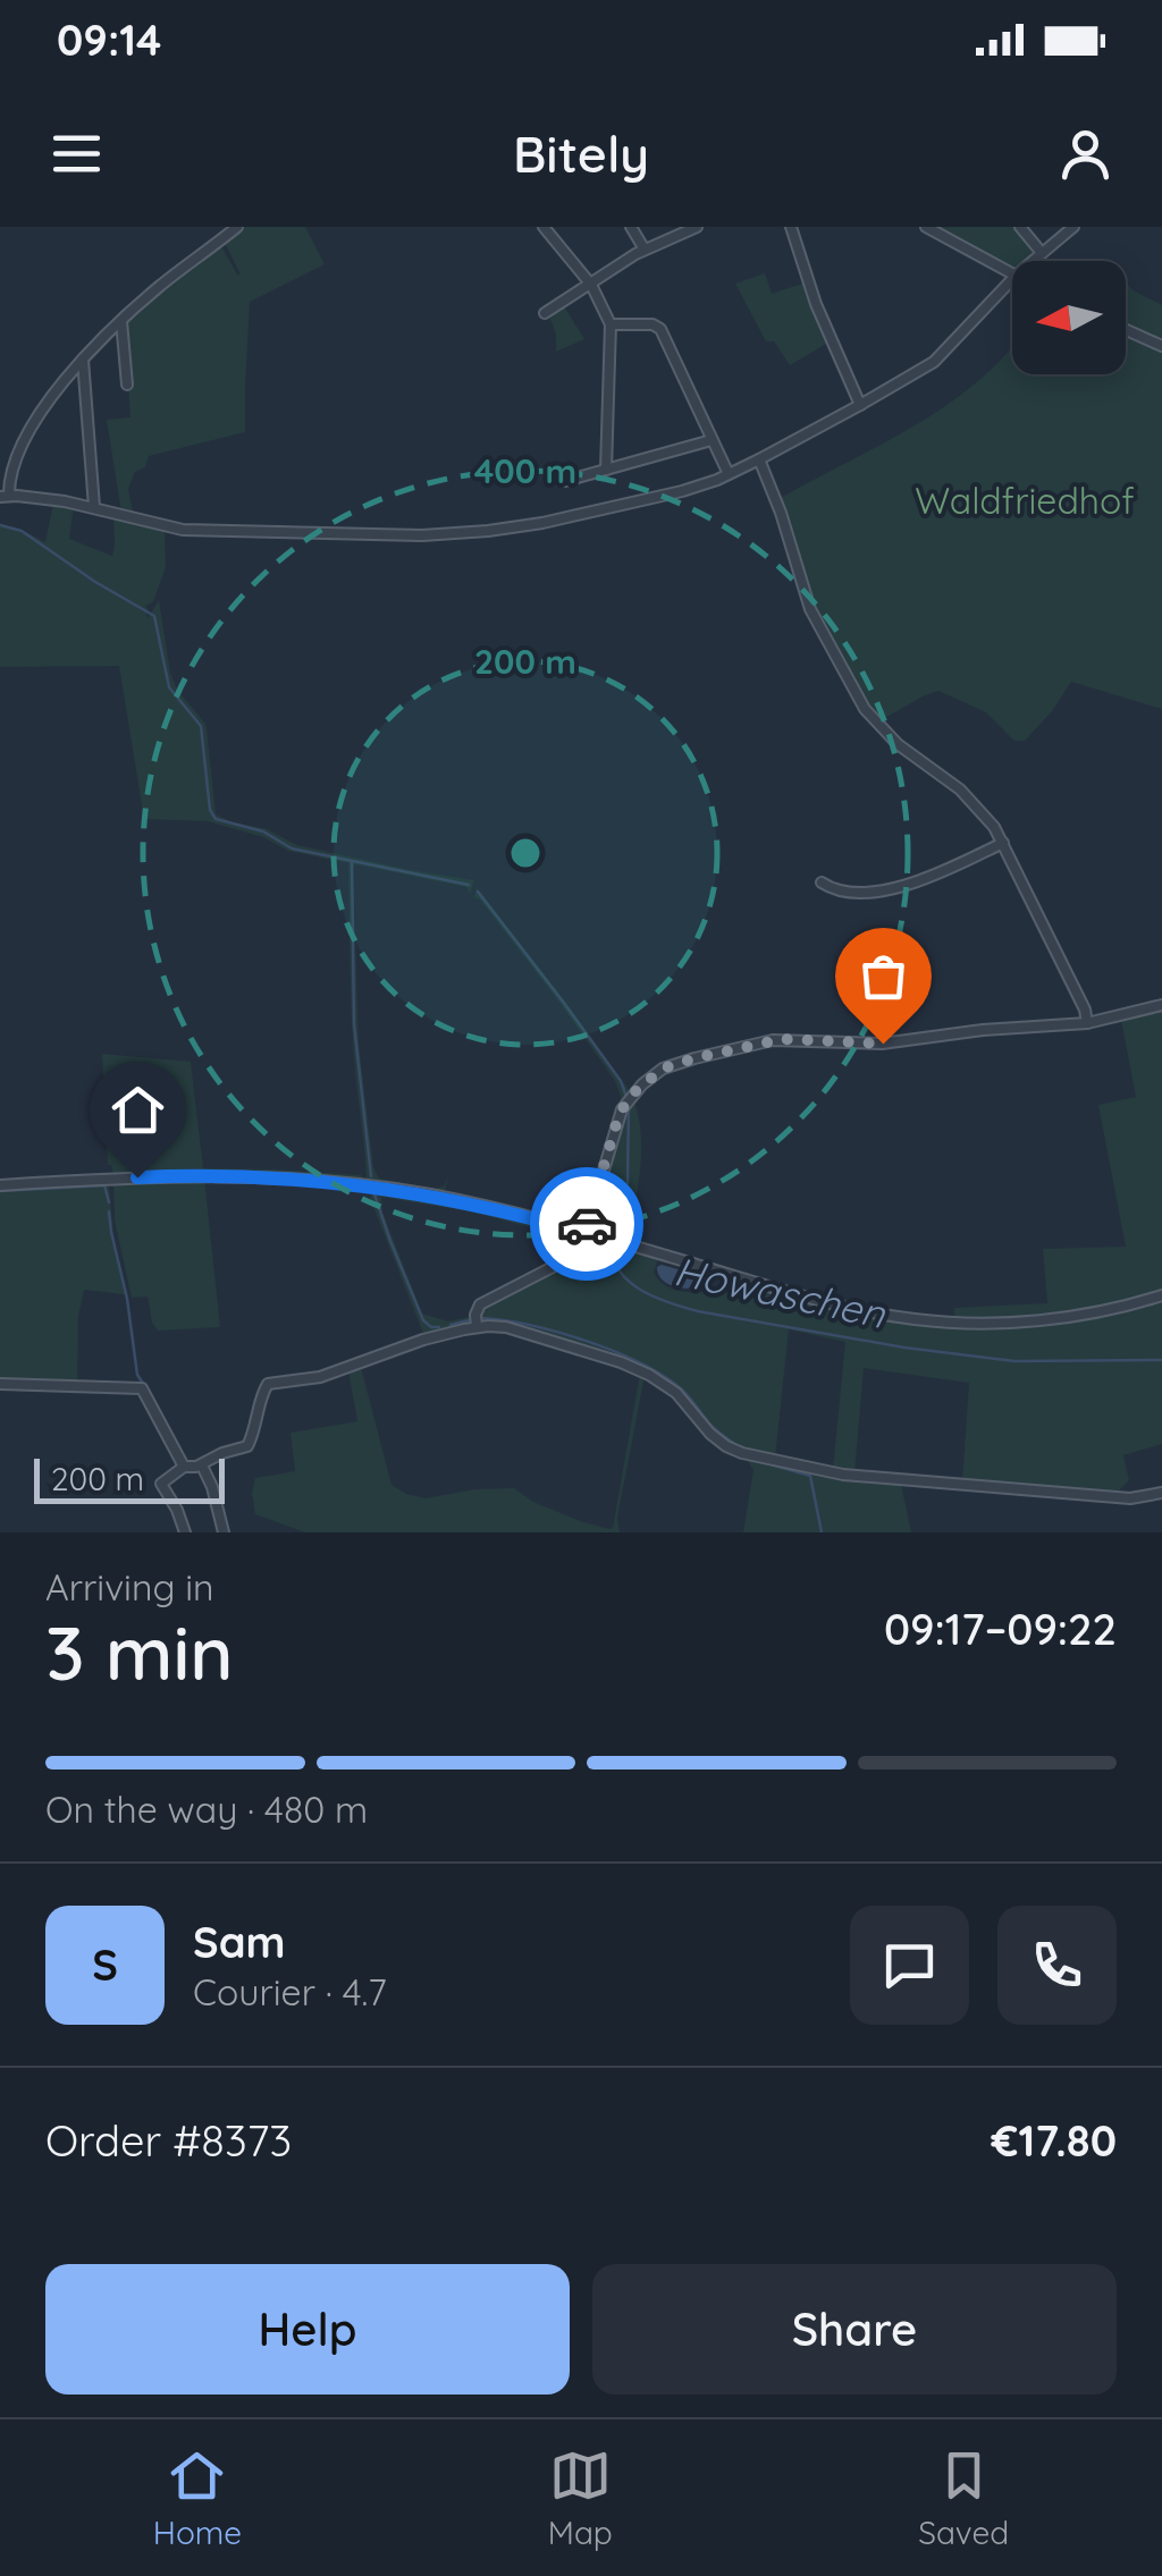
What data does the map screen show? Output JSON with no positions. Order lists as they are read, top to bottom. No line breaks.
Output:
{"water":["Howaschen"],"parks":["Waldfriedhof"],"scale_bar":"200 m","north":"left","page":{"status":"09:14","header":"Bitely","scale":"200 m","heading":["3 min","Arriving in","09:17–09:22"],"panel":["Sam","Courier · 4.7","Order #8373","€17.80"],"bar":"On the way · 480 m","round":"S","buttons":["Help","Share"],"tabs":["Home","Map","Saved"]},"rings":["400 m","200 m"]}
